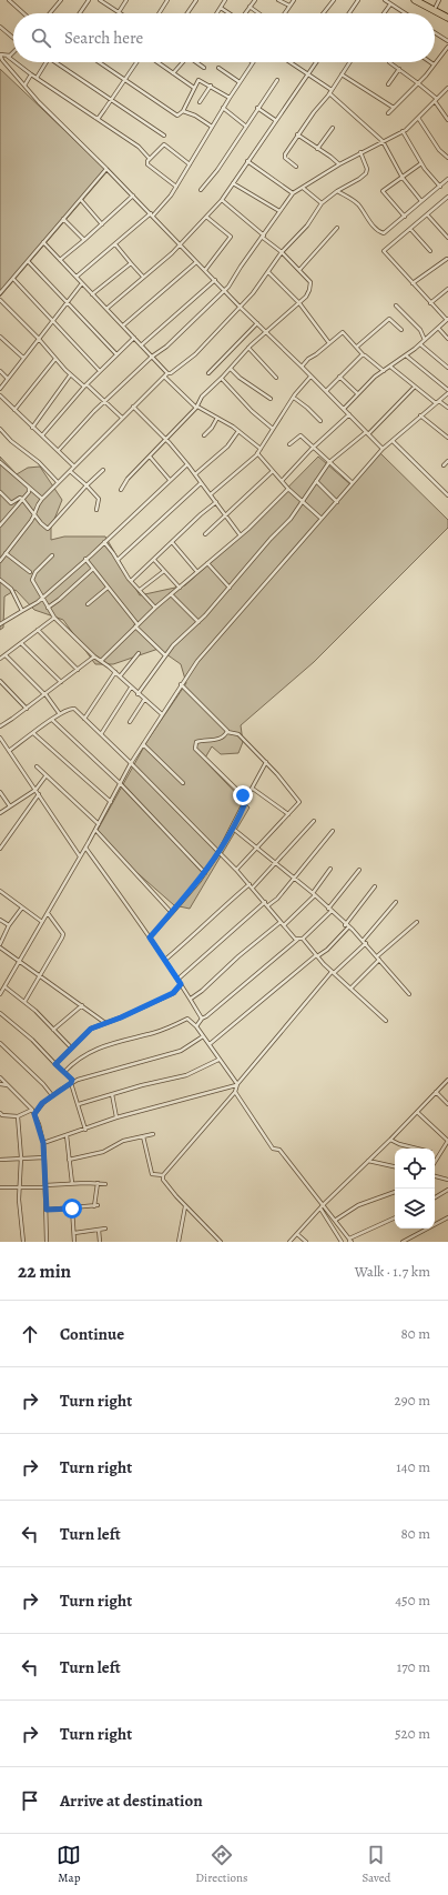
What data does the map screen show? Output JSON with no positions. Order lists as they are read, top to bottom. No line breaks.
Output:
{"page":{"search":"Search here","heading":["22 min","Walk · 1.7 km"],"list":[["Continue","80 m"],["Turn right","290 m"],["Turn right","140 m"],["Turn left","80 m"],["Turn right","450 m"],["Turn left","170 m"],["Turn right","520 m"],"Arrive at destination"],"nav":["Map","Directions","Saved"]}}
